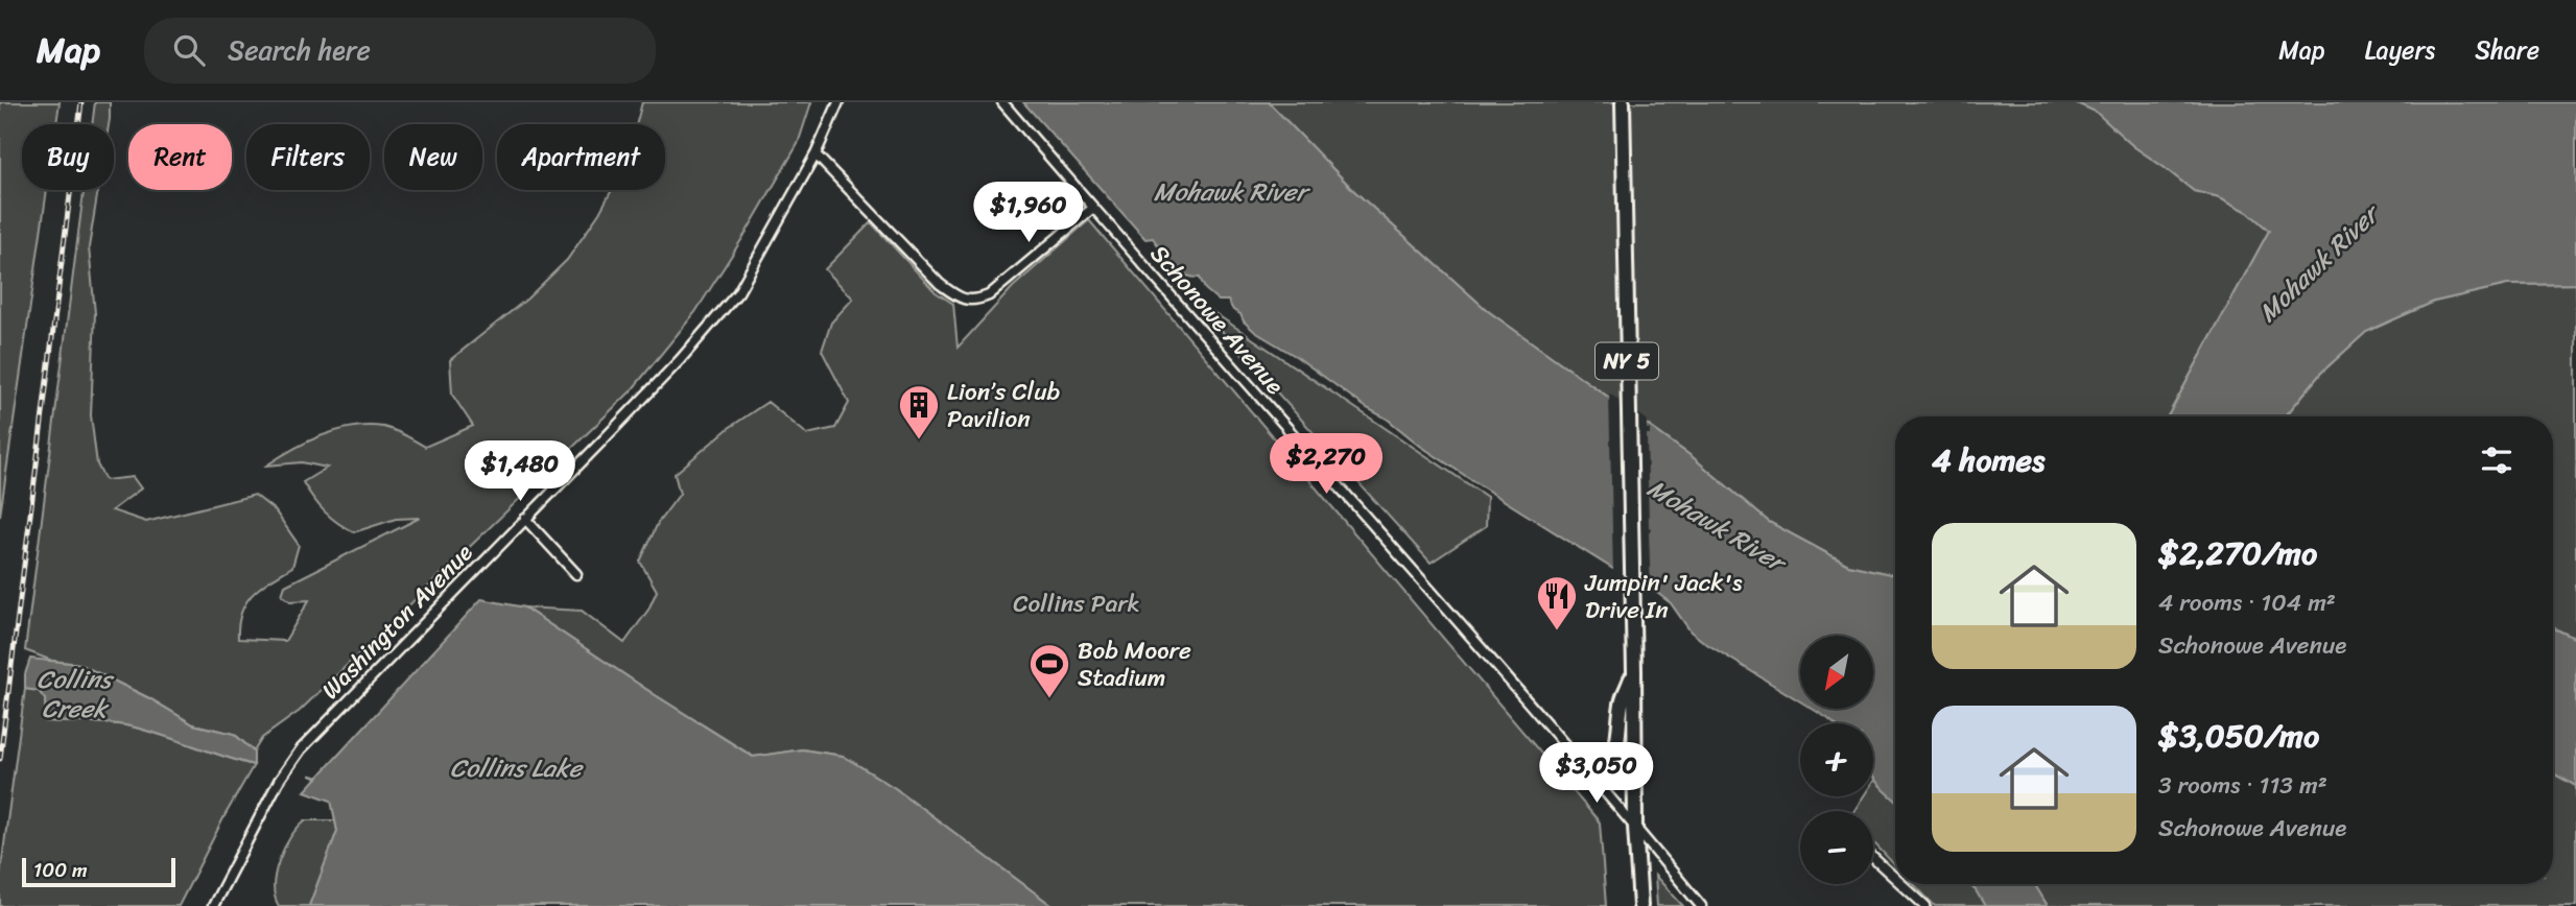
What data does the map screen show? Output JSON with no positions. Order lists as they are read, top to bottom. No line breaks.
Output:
{"streets":{"main road":["NY 5"],"street":["Schonowe Avenue","Washington Avenue"]},"crossings":[["Schonowe Avenue","NY 5"]],"water":["Mohawk River","Collins Creek","Collins Lake"],"parks":["Collins Park"],"places":{"building":["Lion’s Club Pavilion"],"restaurant":["Jumpin' Jack's Drive In"],"sports":["Bob Moore Stadium"]},"scale_bar":"100 m","north":"bottom left","page":{"header":"Map","search":"Search here","nav":["Map","Layers","Share"],"chip":["Buy","Rent","Filters","New","Apartment"],"price":["$1,960","$2,270","$1,480","$3,050"],"heading":"4 homes","list":[{"name":"$2,270/mo","note":"4 rooms · 104 m² · Schonowe Avenue"},{"name":"$3,050/mo","note":"3 rooms · 113 m² · Schonowe Avenue"}],"map_buttons":["+","−"],"scale":"100 m"}}
